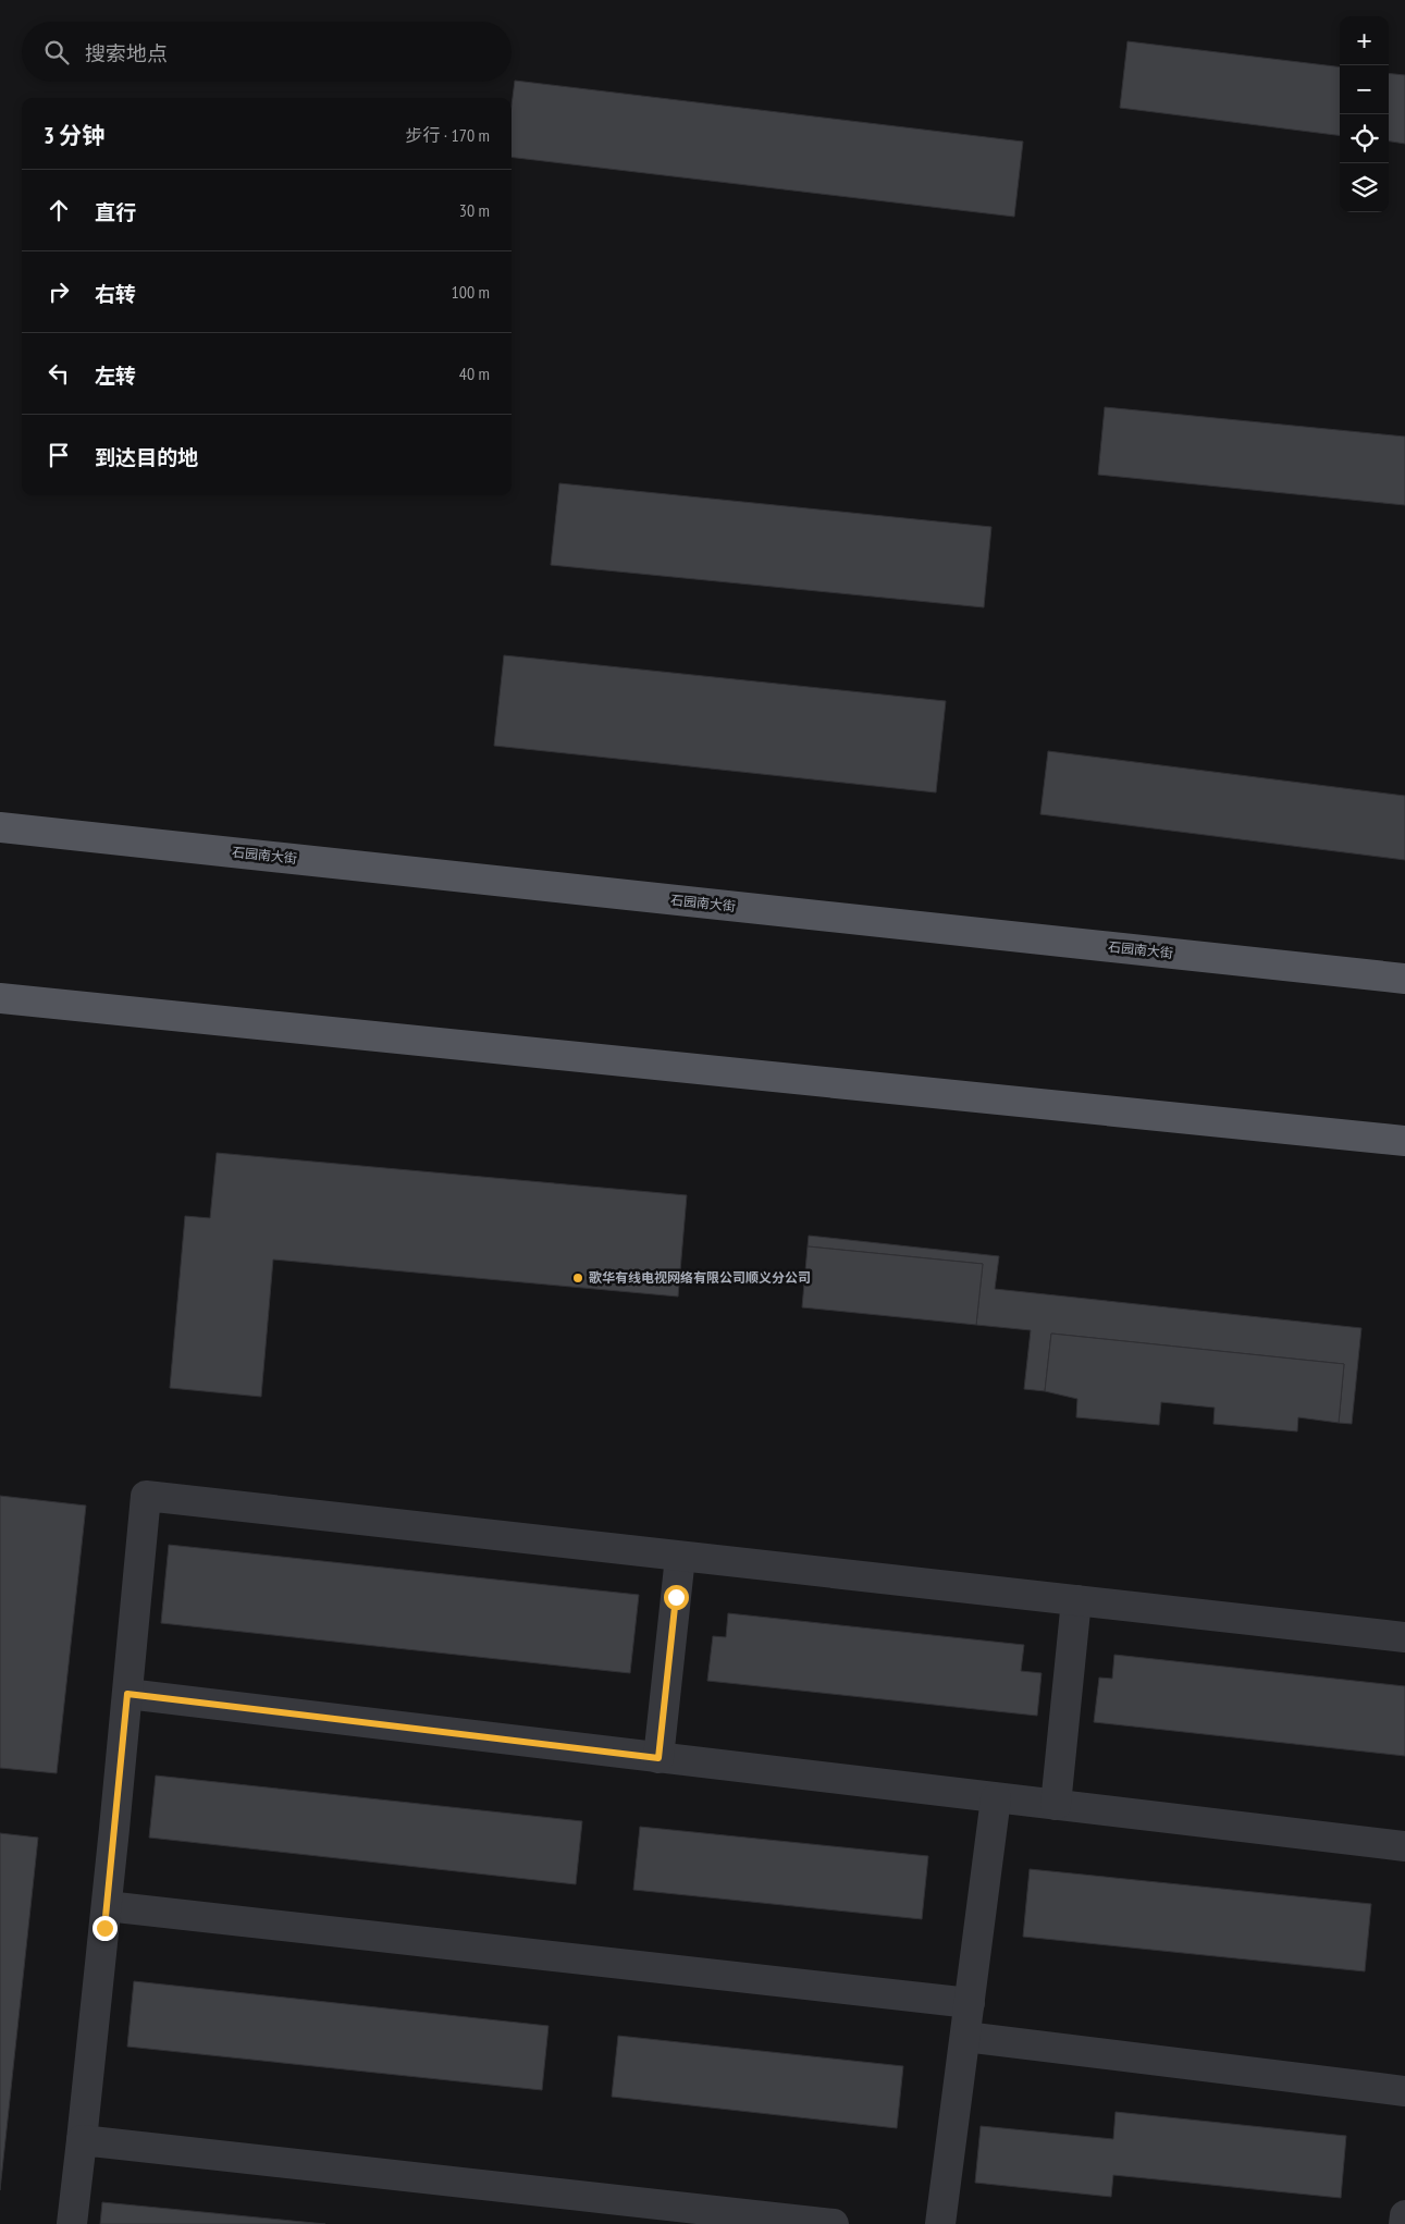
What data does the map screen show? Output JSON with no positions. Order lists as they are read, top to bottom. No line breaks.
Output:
{"streets":{"main road":["石园南大街"]},"places":["歌华有线电视网络有限公司顺义分公司"],"page":{"map_buttons":["+","−"],"search":"搜索地点","heading":["3 分钟","步行 · 170 m"],"list":[["直行","30 m"],["右转","100 m"],["左转","40 m"],"到达目的地"]}}
